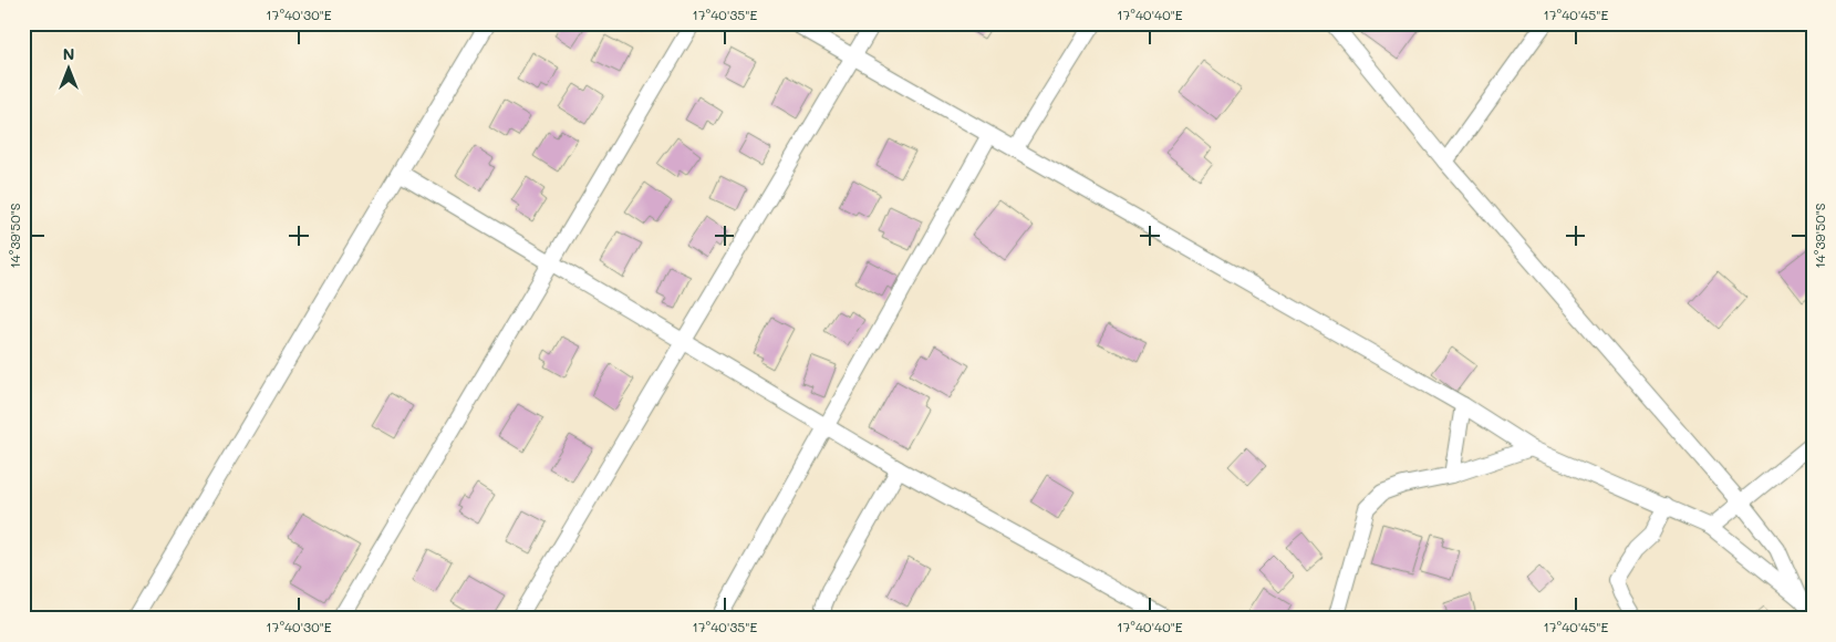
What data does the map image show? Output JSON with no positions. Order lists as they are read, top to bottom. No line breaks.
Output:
{"north":"top","coordinates":["17°40'30\"E","17°40'35\"E","17°40'40\"E","17°40'45\"E","14°39'50\"S"]}
